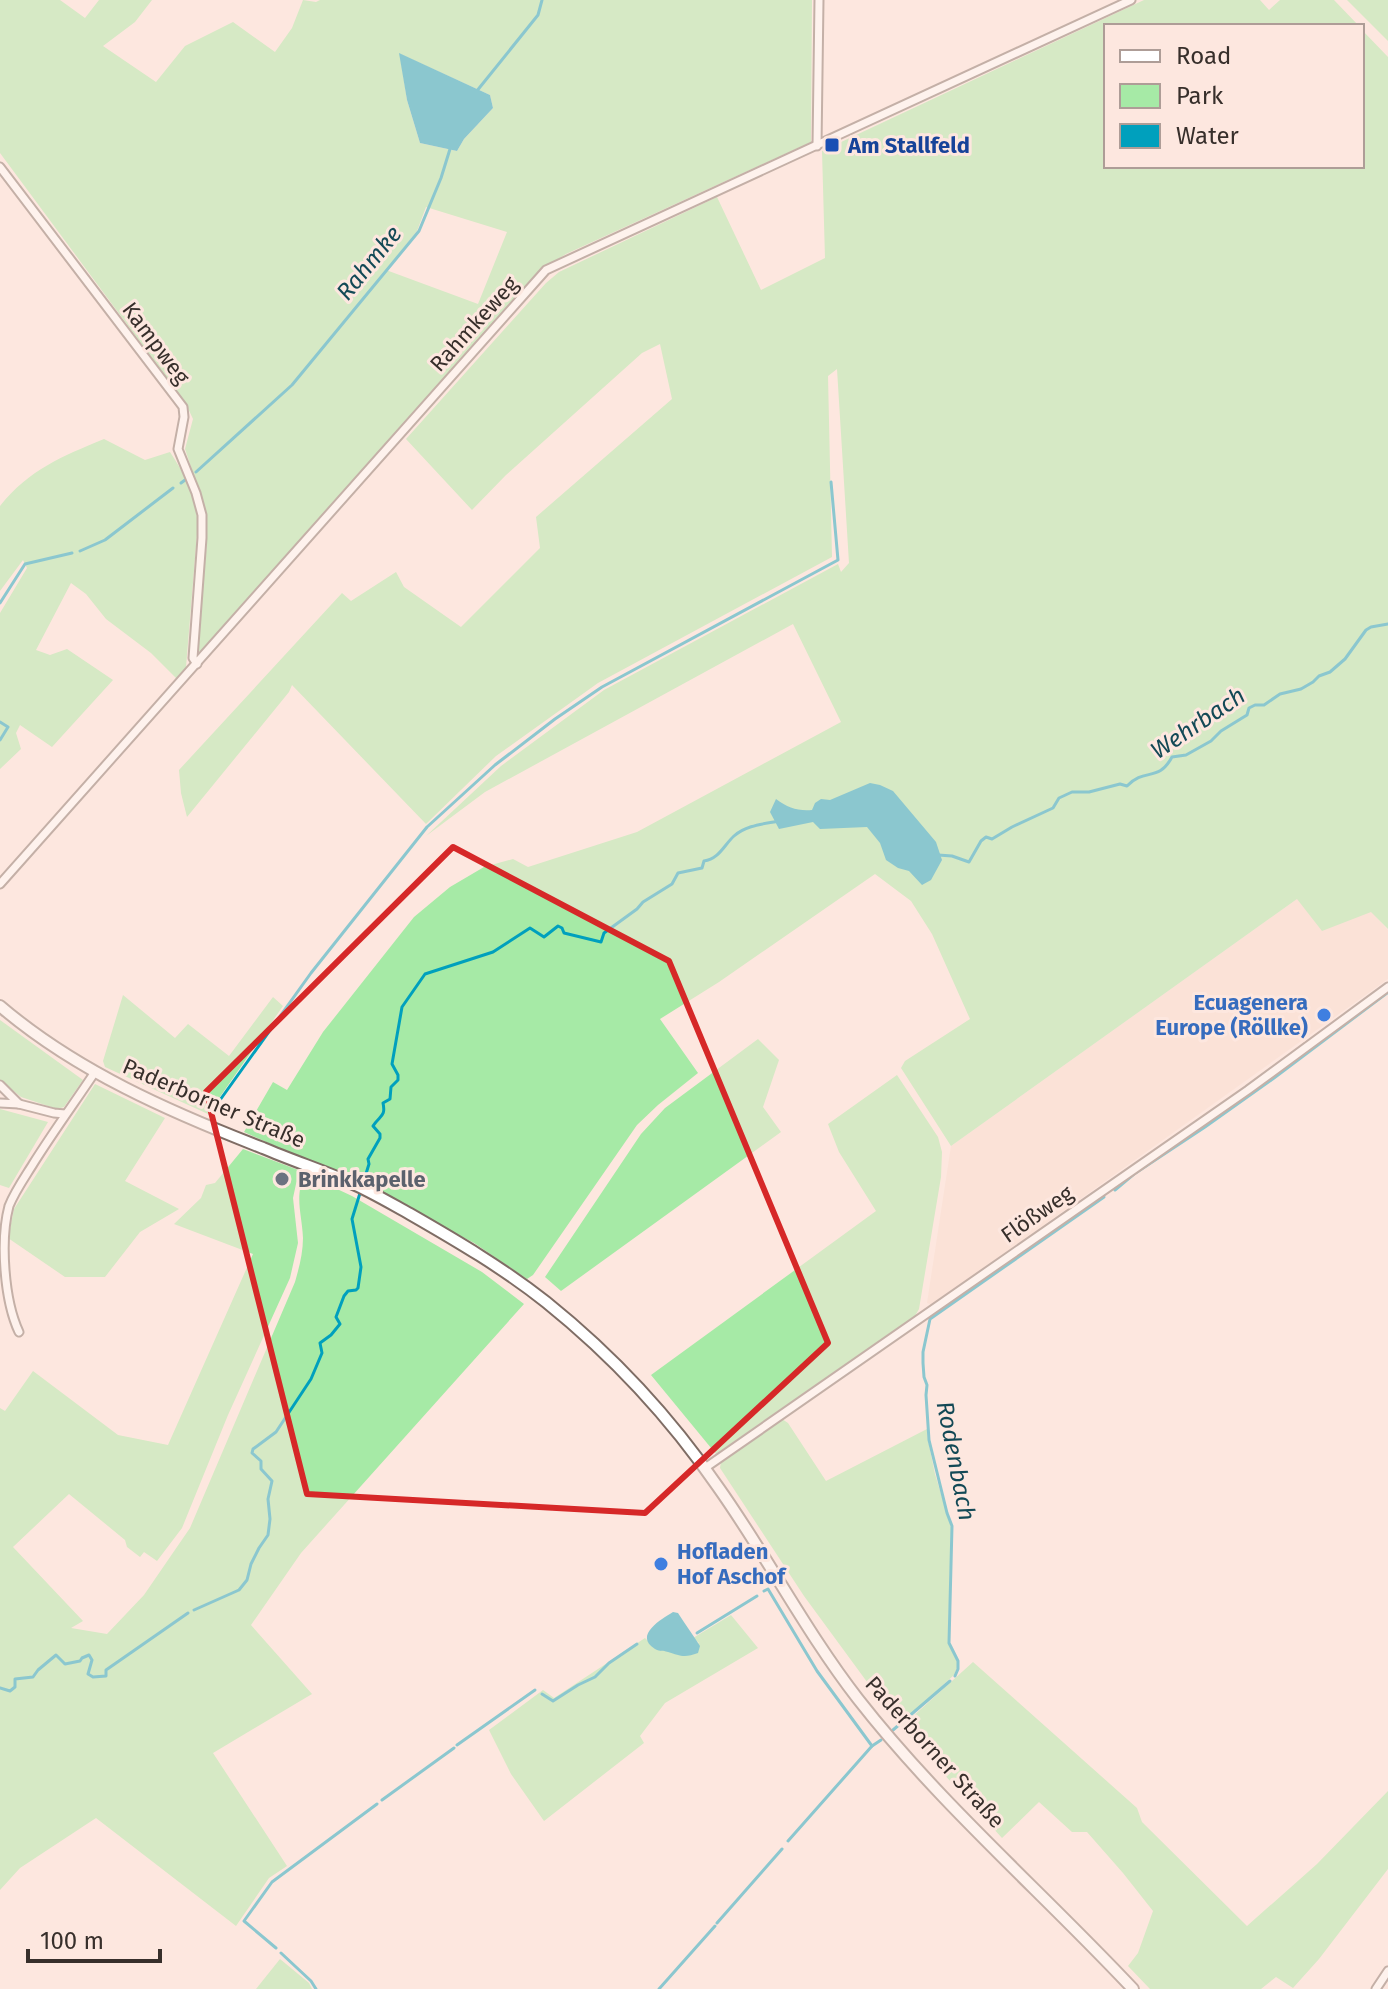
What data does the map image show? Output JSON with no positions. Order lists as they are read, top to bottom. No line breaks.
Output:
{"streets":{"main road":["Paderborner Straße"],"street":["Rahmkeweg","Kampweg","Flößweg"]},"crossings":[["Rahmkeweg","Kampweg"],["Paderborner Straße","Flößweg"]],"water":["Rahmke","Wehrbach","Rodenbach"],"places":{"transit":["Am Stallfeld"],"other":["Ecuagenera Europe (Röllke)","Brinkkapelle","Hofladen Hof Aschof"]},"legend":["Road","Park","Water"],"scale_bar":"100 m"}
